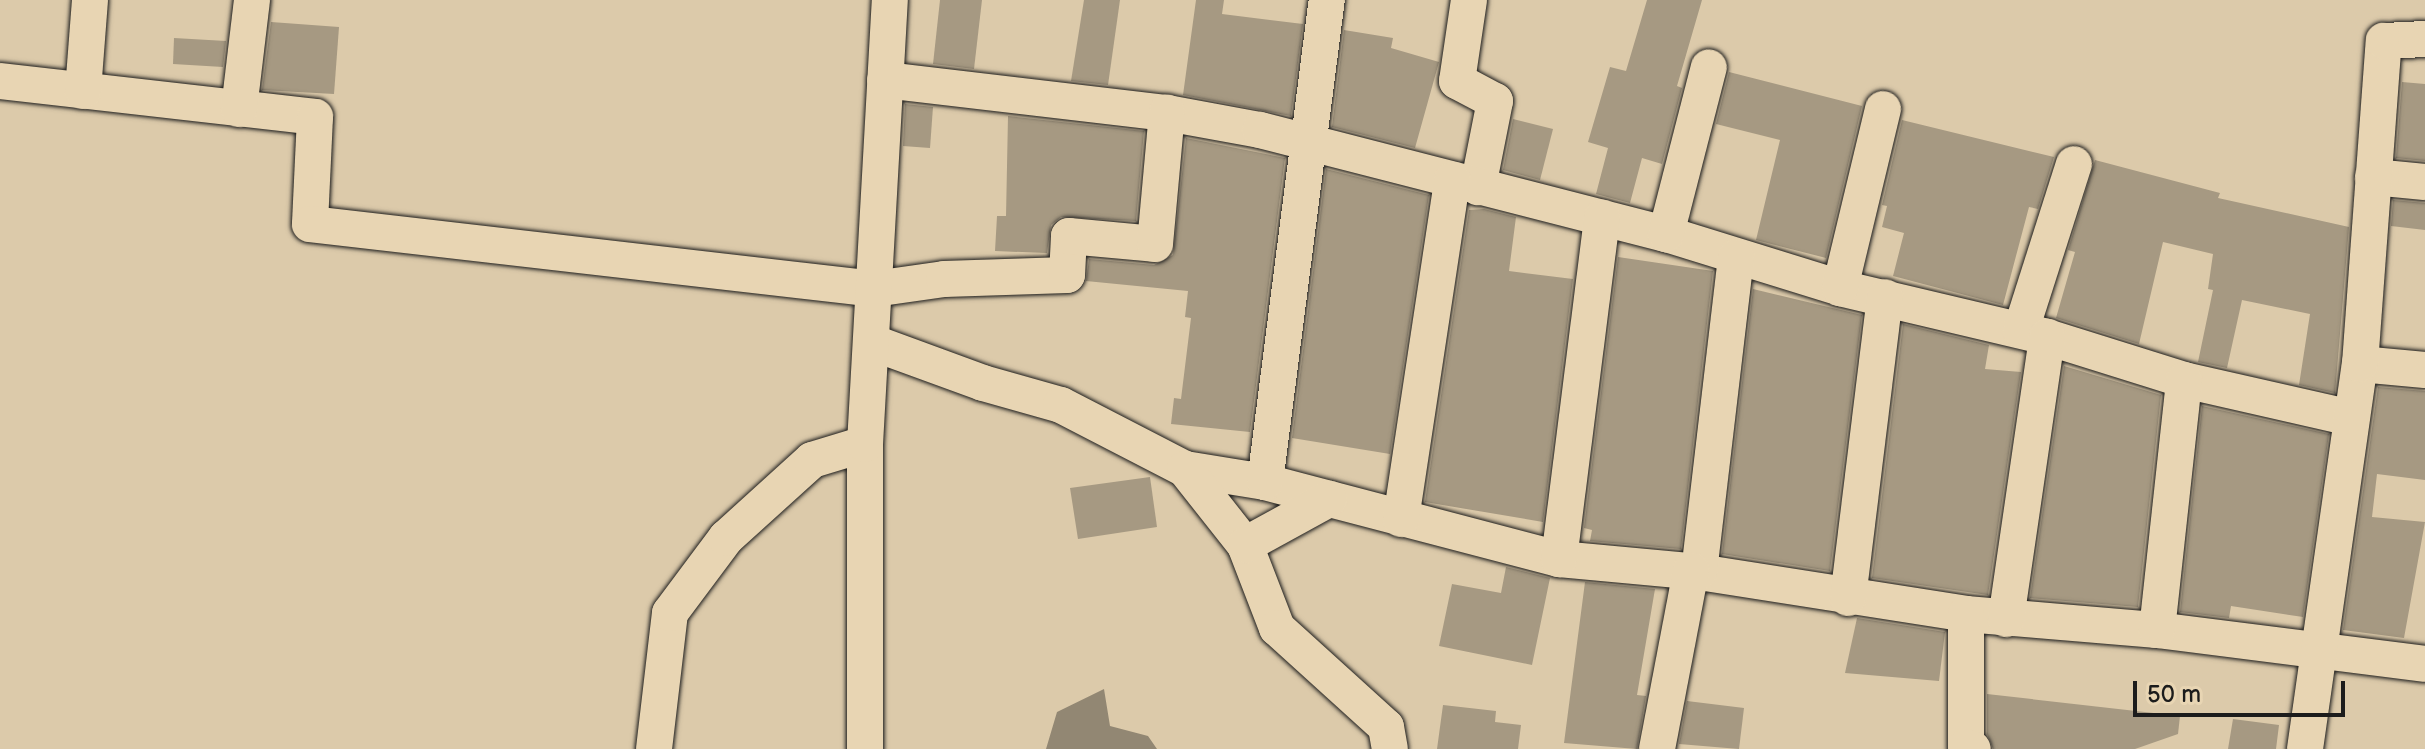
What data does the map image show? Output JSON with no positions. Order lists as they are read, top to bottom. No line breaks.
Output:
{"scale_bar":"50 m"}
